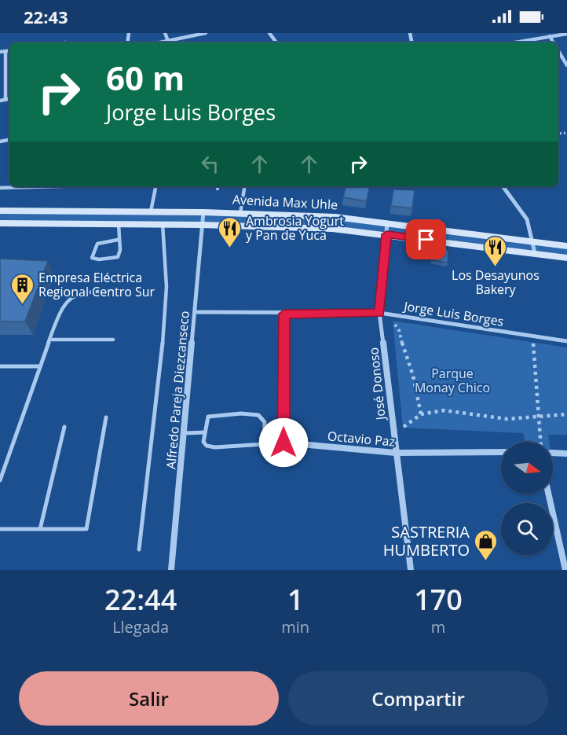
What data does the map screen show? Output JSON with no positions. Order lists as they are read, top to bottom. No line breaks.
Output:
{"streets":{"main road":["Avenida Max Uhle"],"street":["Jorge Luis Borges","José Donoso","Alfredo Pareja Diezcanseco","Octavio Paz"]},"crossings":[["Avenida Max Uhle","José Donoso"],["Avenida Max Uhle","Alfredo Pareja Diezcanseco"],["Jorge Luis Borges","José Donoso"],["Jorge Luis Borges","Alfredo Pareja Diezcanseco"],["José Donoso","Octavio Paz"]],"parks":["Parque Monay Chico"],"places":{"restaurant":["Ambrosia Yogurt y Pan de Yuca","Los Desayunos Bakery"],"building":["Empresa Eléctrica Regional Centro Sur"],"shop":["SASTRERIA HUMBERTO"]},"north":"right","page":{"status":"22:43","turn":["60 m","Jorge Luis Borges"],"eta":["22:44","Llegada","1","min","170","m"],"buttons":["Salir","Compartir"]}}
